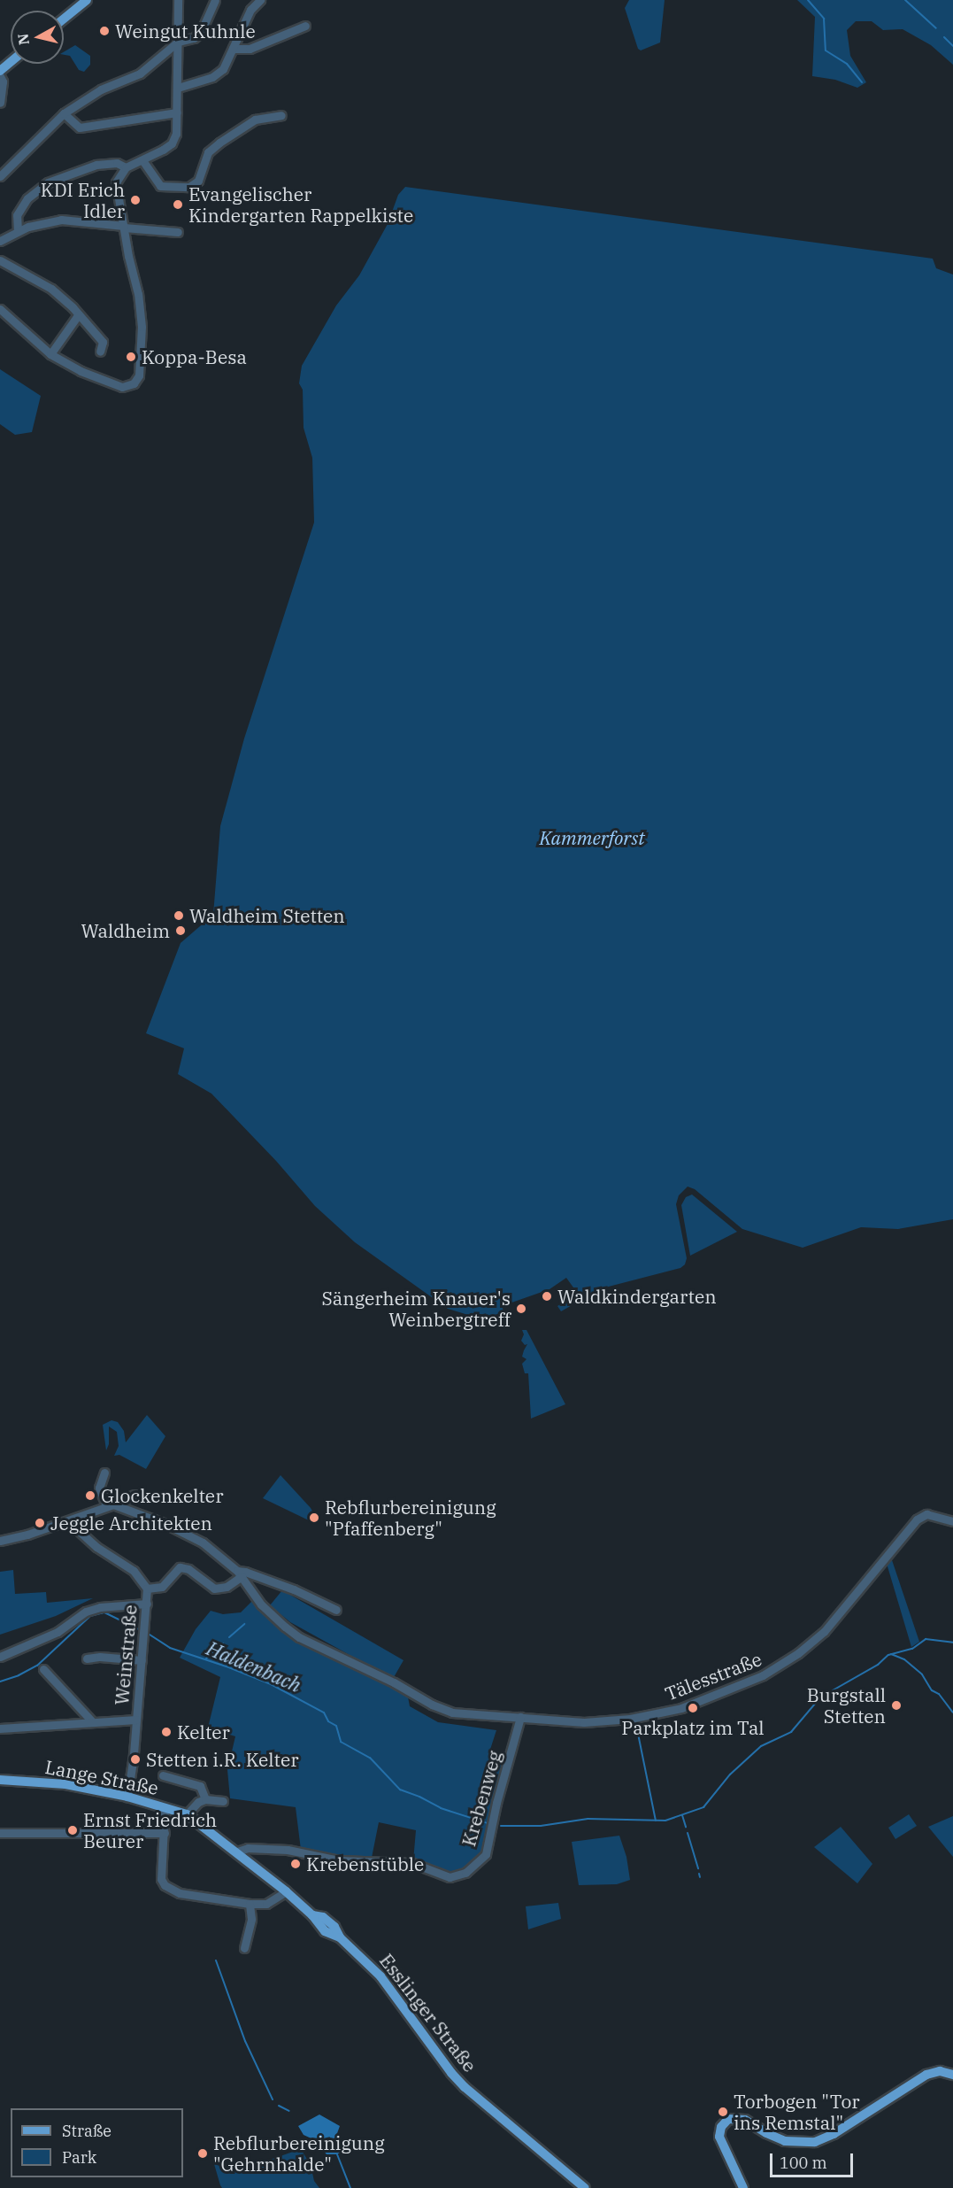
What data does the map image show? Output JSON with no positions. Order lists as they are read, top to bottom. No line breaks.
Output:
{"streets":{"main road":["Lange Straße","Esslinger Straße"],"street":["Weinstraße","Tälesstraße","Krebenweg"]},"crossings":[["Weinstraße","Lange Straße"],["Tälesstraße","Krebenweg"],["Lange Straße","Esslinger Straße"],["Krebenweg","Esslinger Straße"]],"water":["Haldenbach"],"parks":["Kammerforst"],"places":["Weingut Kuhnle","KDI Erich Idler","Evangelischer Kindergarten Rappelkiste","Koppa-Besa","Waldheim Stetten","Waldheim","Waldkindergarten","Sängerheim Knauer's Weinbergtreff","Glockenkelter","Rebflurbereinigung \"Pfaffenberg\"","Jeggle Architekten","Burgstall Stetten","Parkplatz im Tal","Kelter","Stetten i.R. Kelter","Ernst Friedrich Beurer","Krebenstüble","Torbogen \"Tor ins Remstal\"","Rebflurbereinigung \"Gehrnhalde\""],"legend":["Straße","Park"],"scale_bar":"100 m","north":"left"}
